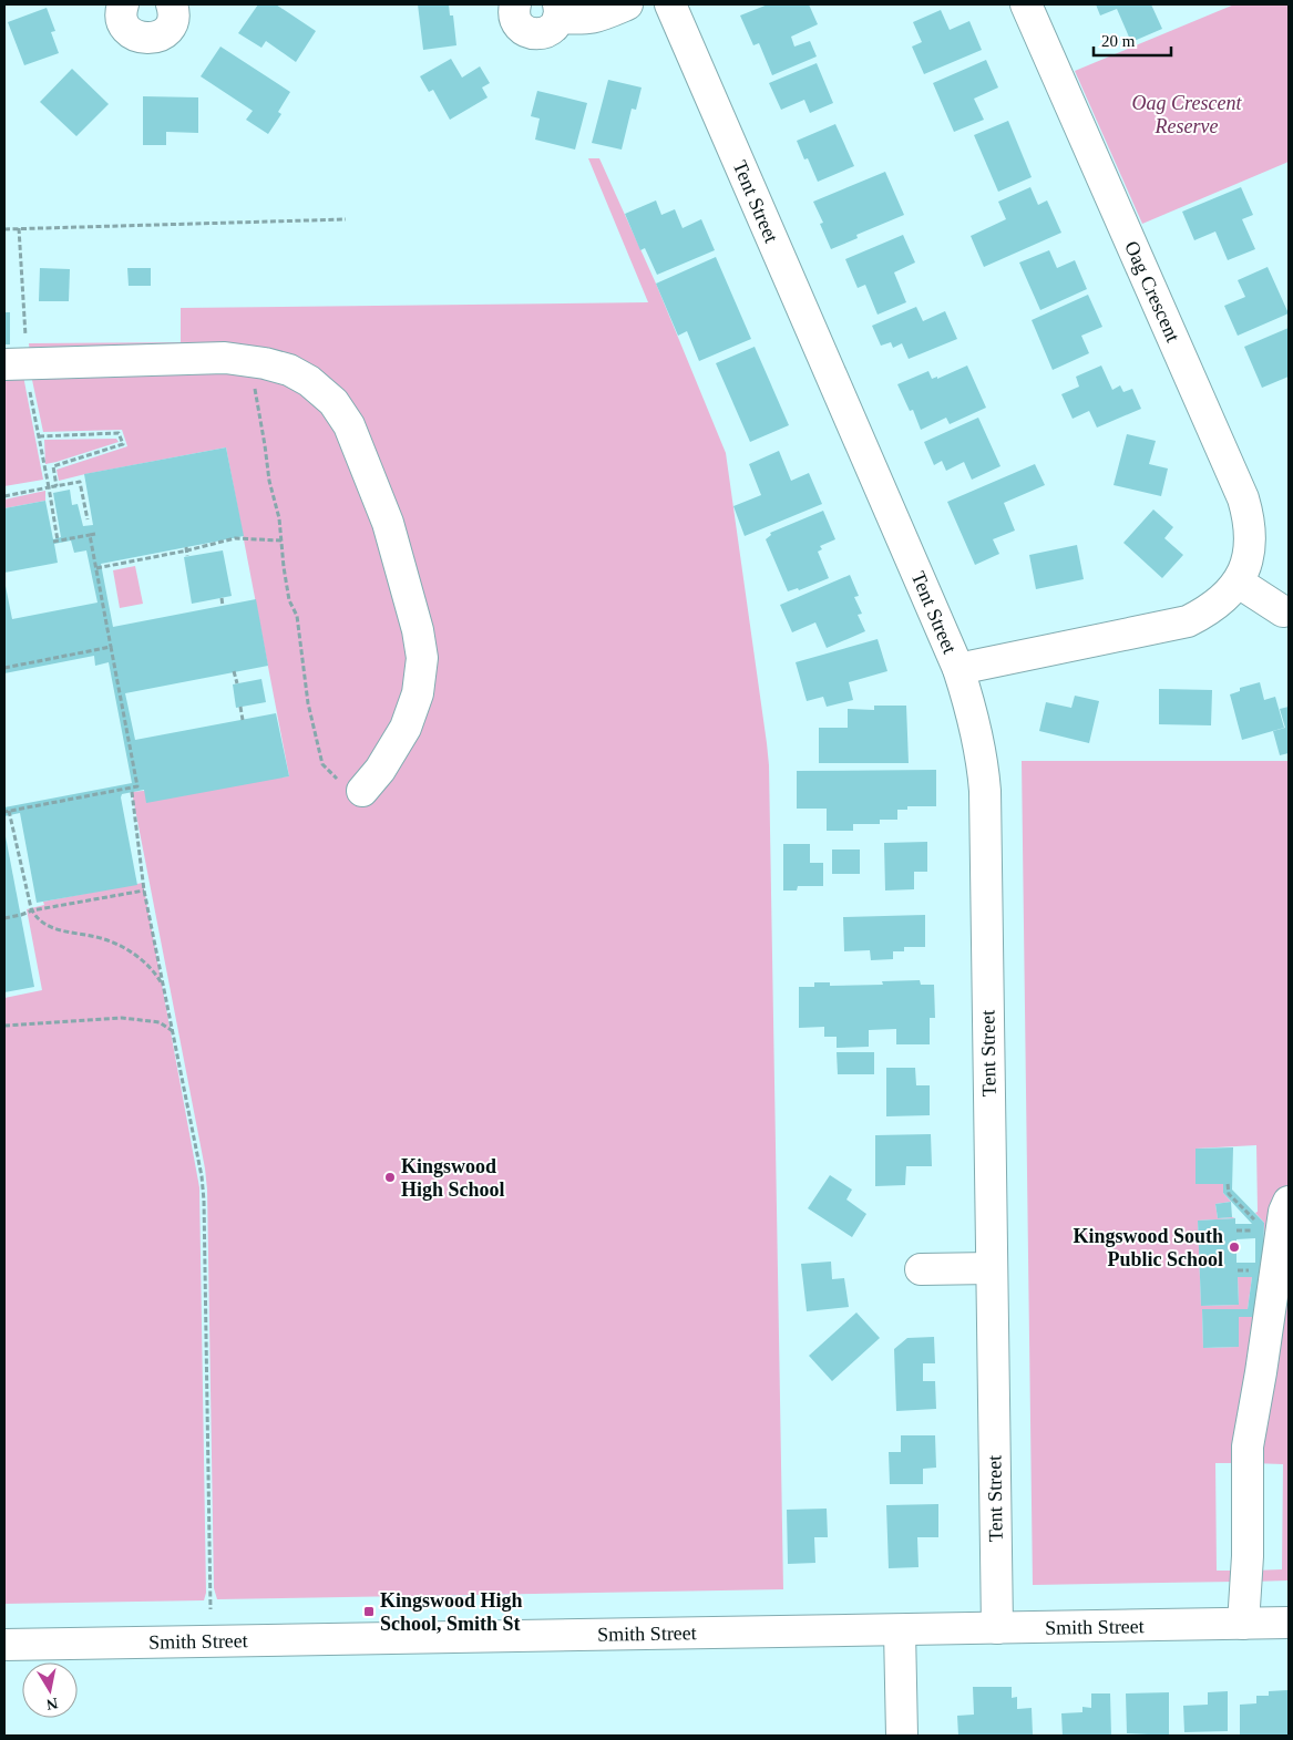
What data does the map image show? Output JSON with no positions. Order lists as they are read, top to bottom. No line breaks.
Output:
{"streets":{"street":["Tent Street","Oag Crescent","Smith Street"]},"crossings":[["Tent Street","Oag Crescent"],["Tent Street","Smith Street"]],"parks":["Oag Crescent Reserve"],"places":{"other":["Kingswood High School","Kingswood South Public School"],"transit":["Kingswood High School, Smith St"]},"scale_bar":"20 m","north":"bottom"}
